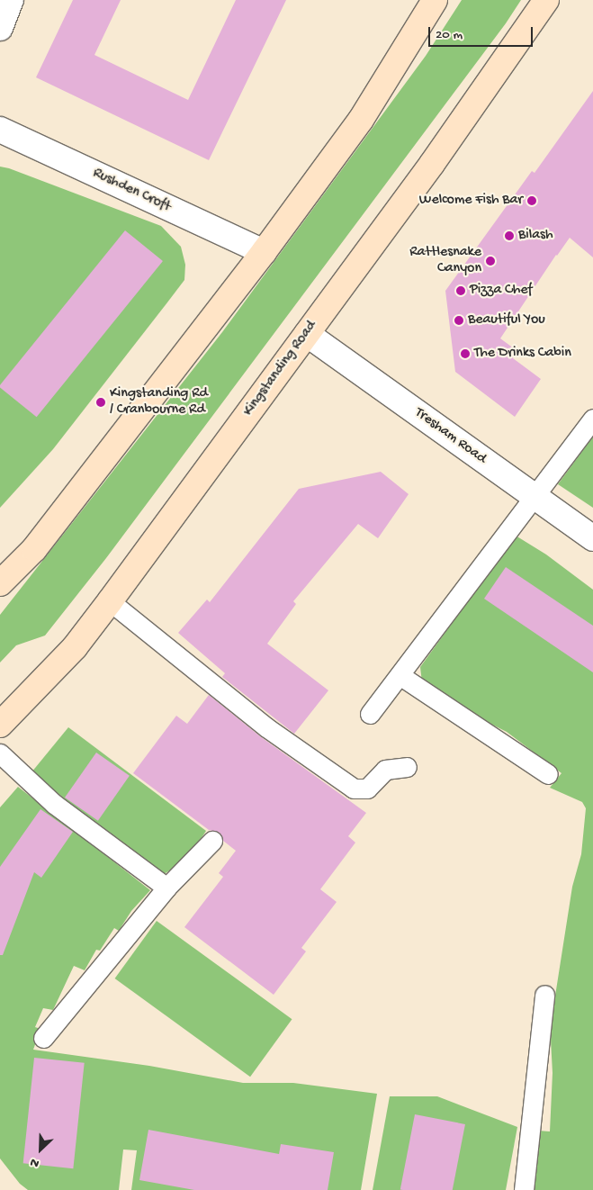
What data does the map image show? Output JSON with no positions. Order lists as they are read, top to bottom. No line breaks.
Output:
{"streets":{"main road":["Kingstanding Road"],"street":["Rushden Croft","Tresham Road"]},"crossings":[["Kingstanding Road","Tresham Road"]],"places":["Welcome Fish Bar","Bilash","Rattlesnake Canyon","Pizza Chef","Beautiful You","The Drinks Cabin","Kingstanding Rd / Cranbourne Rd"],"scale_bar":"20 m","north":"bottom left"}
